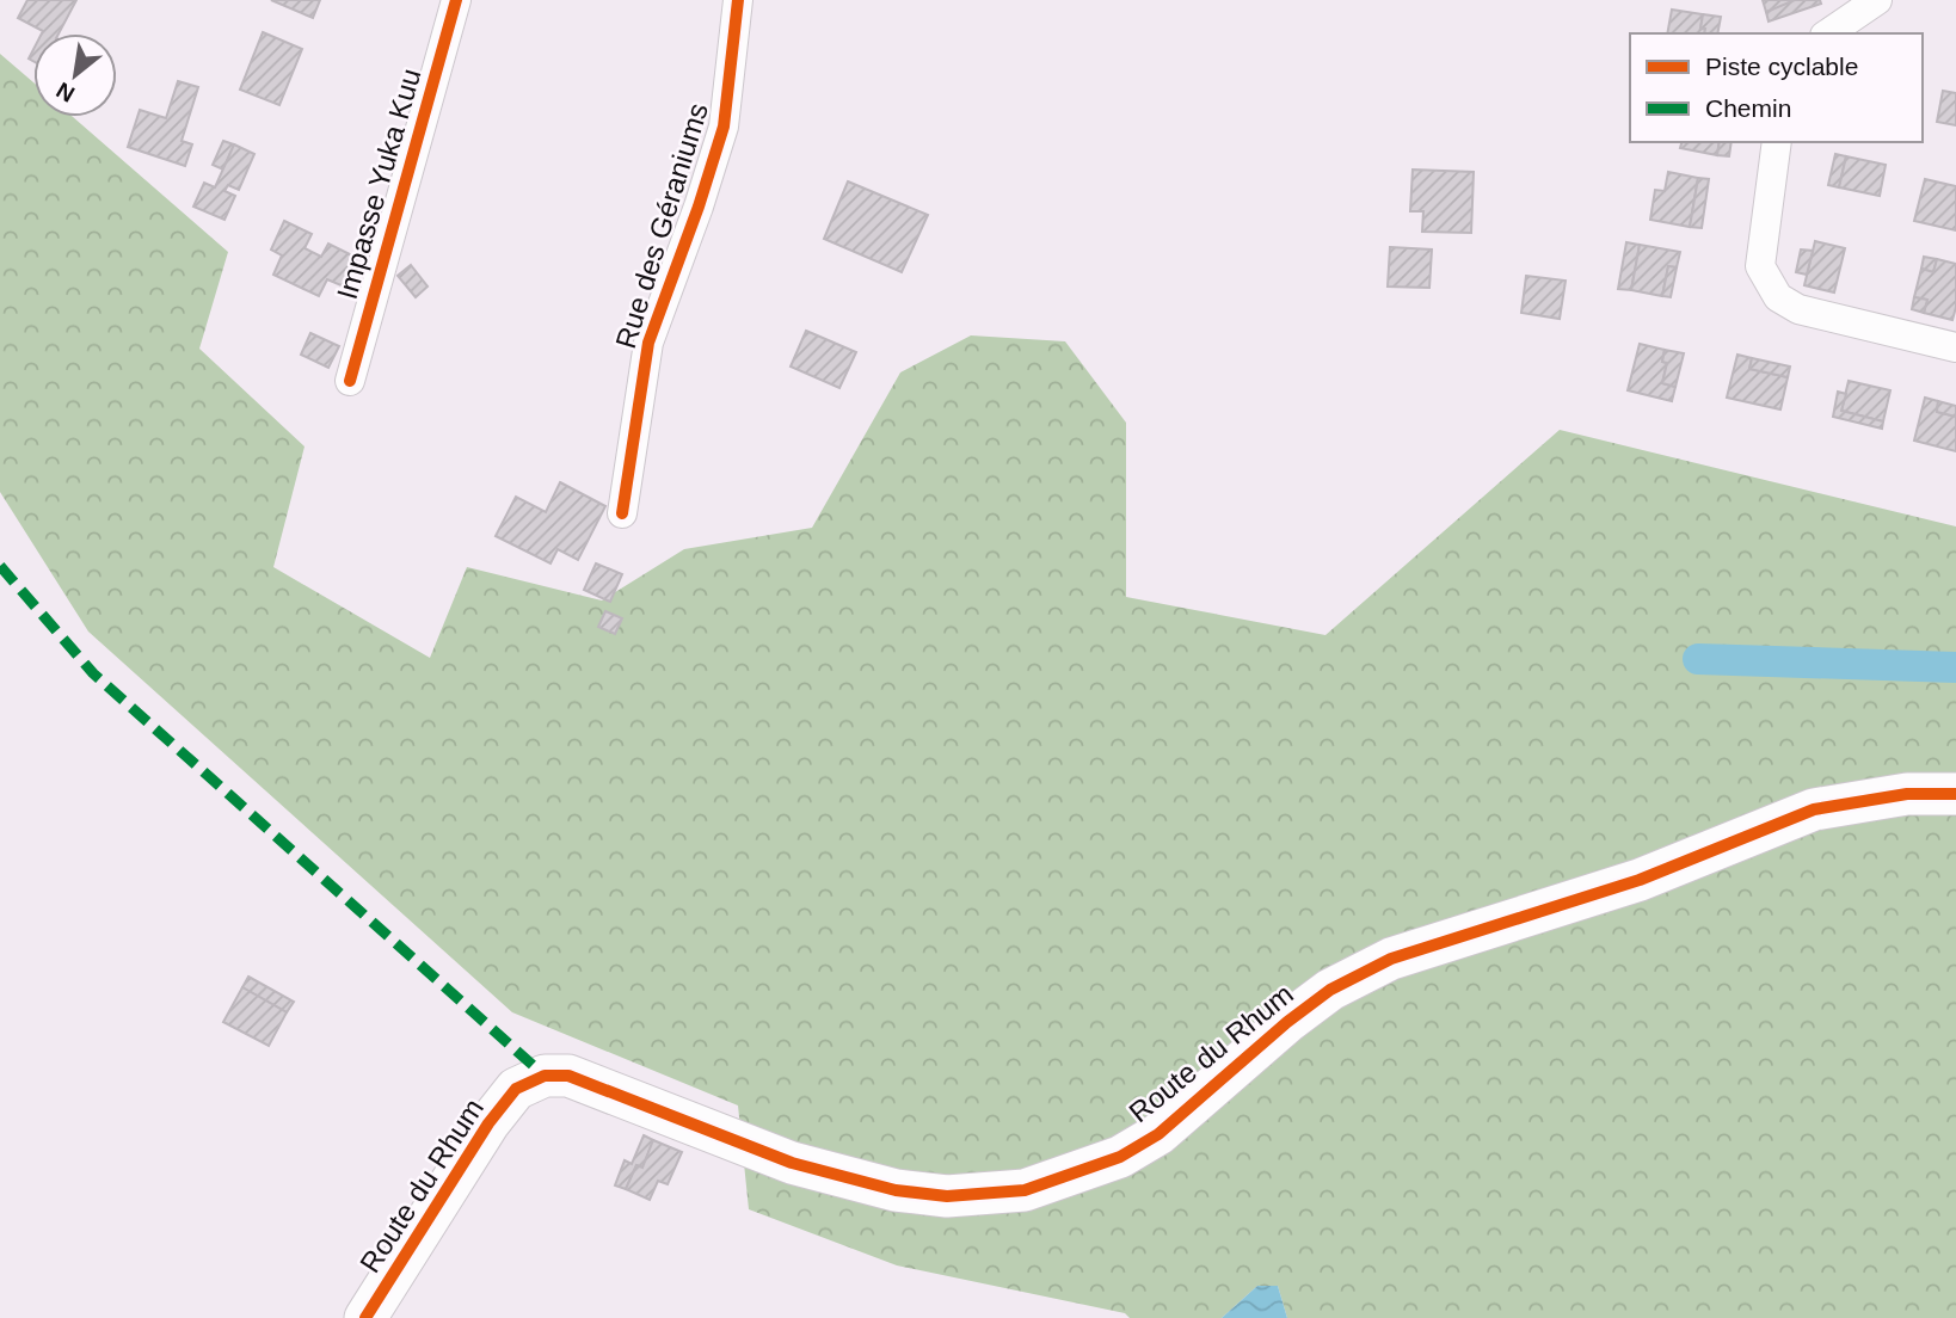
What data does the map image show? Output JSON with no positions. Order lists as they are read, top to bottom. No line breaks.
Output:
{"streets":{"street":["Impasse Yuka Kuu","Rue des Géraniums","Route du Rhum"]},"legend":["Piste cyclable","Chemin"],"north":"bottom left"}
